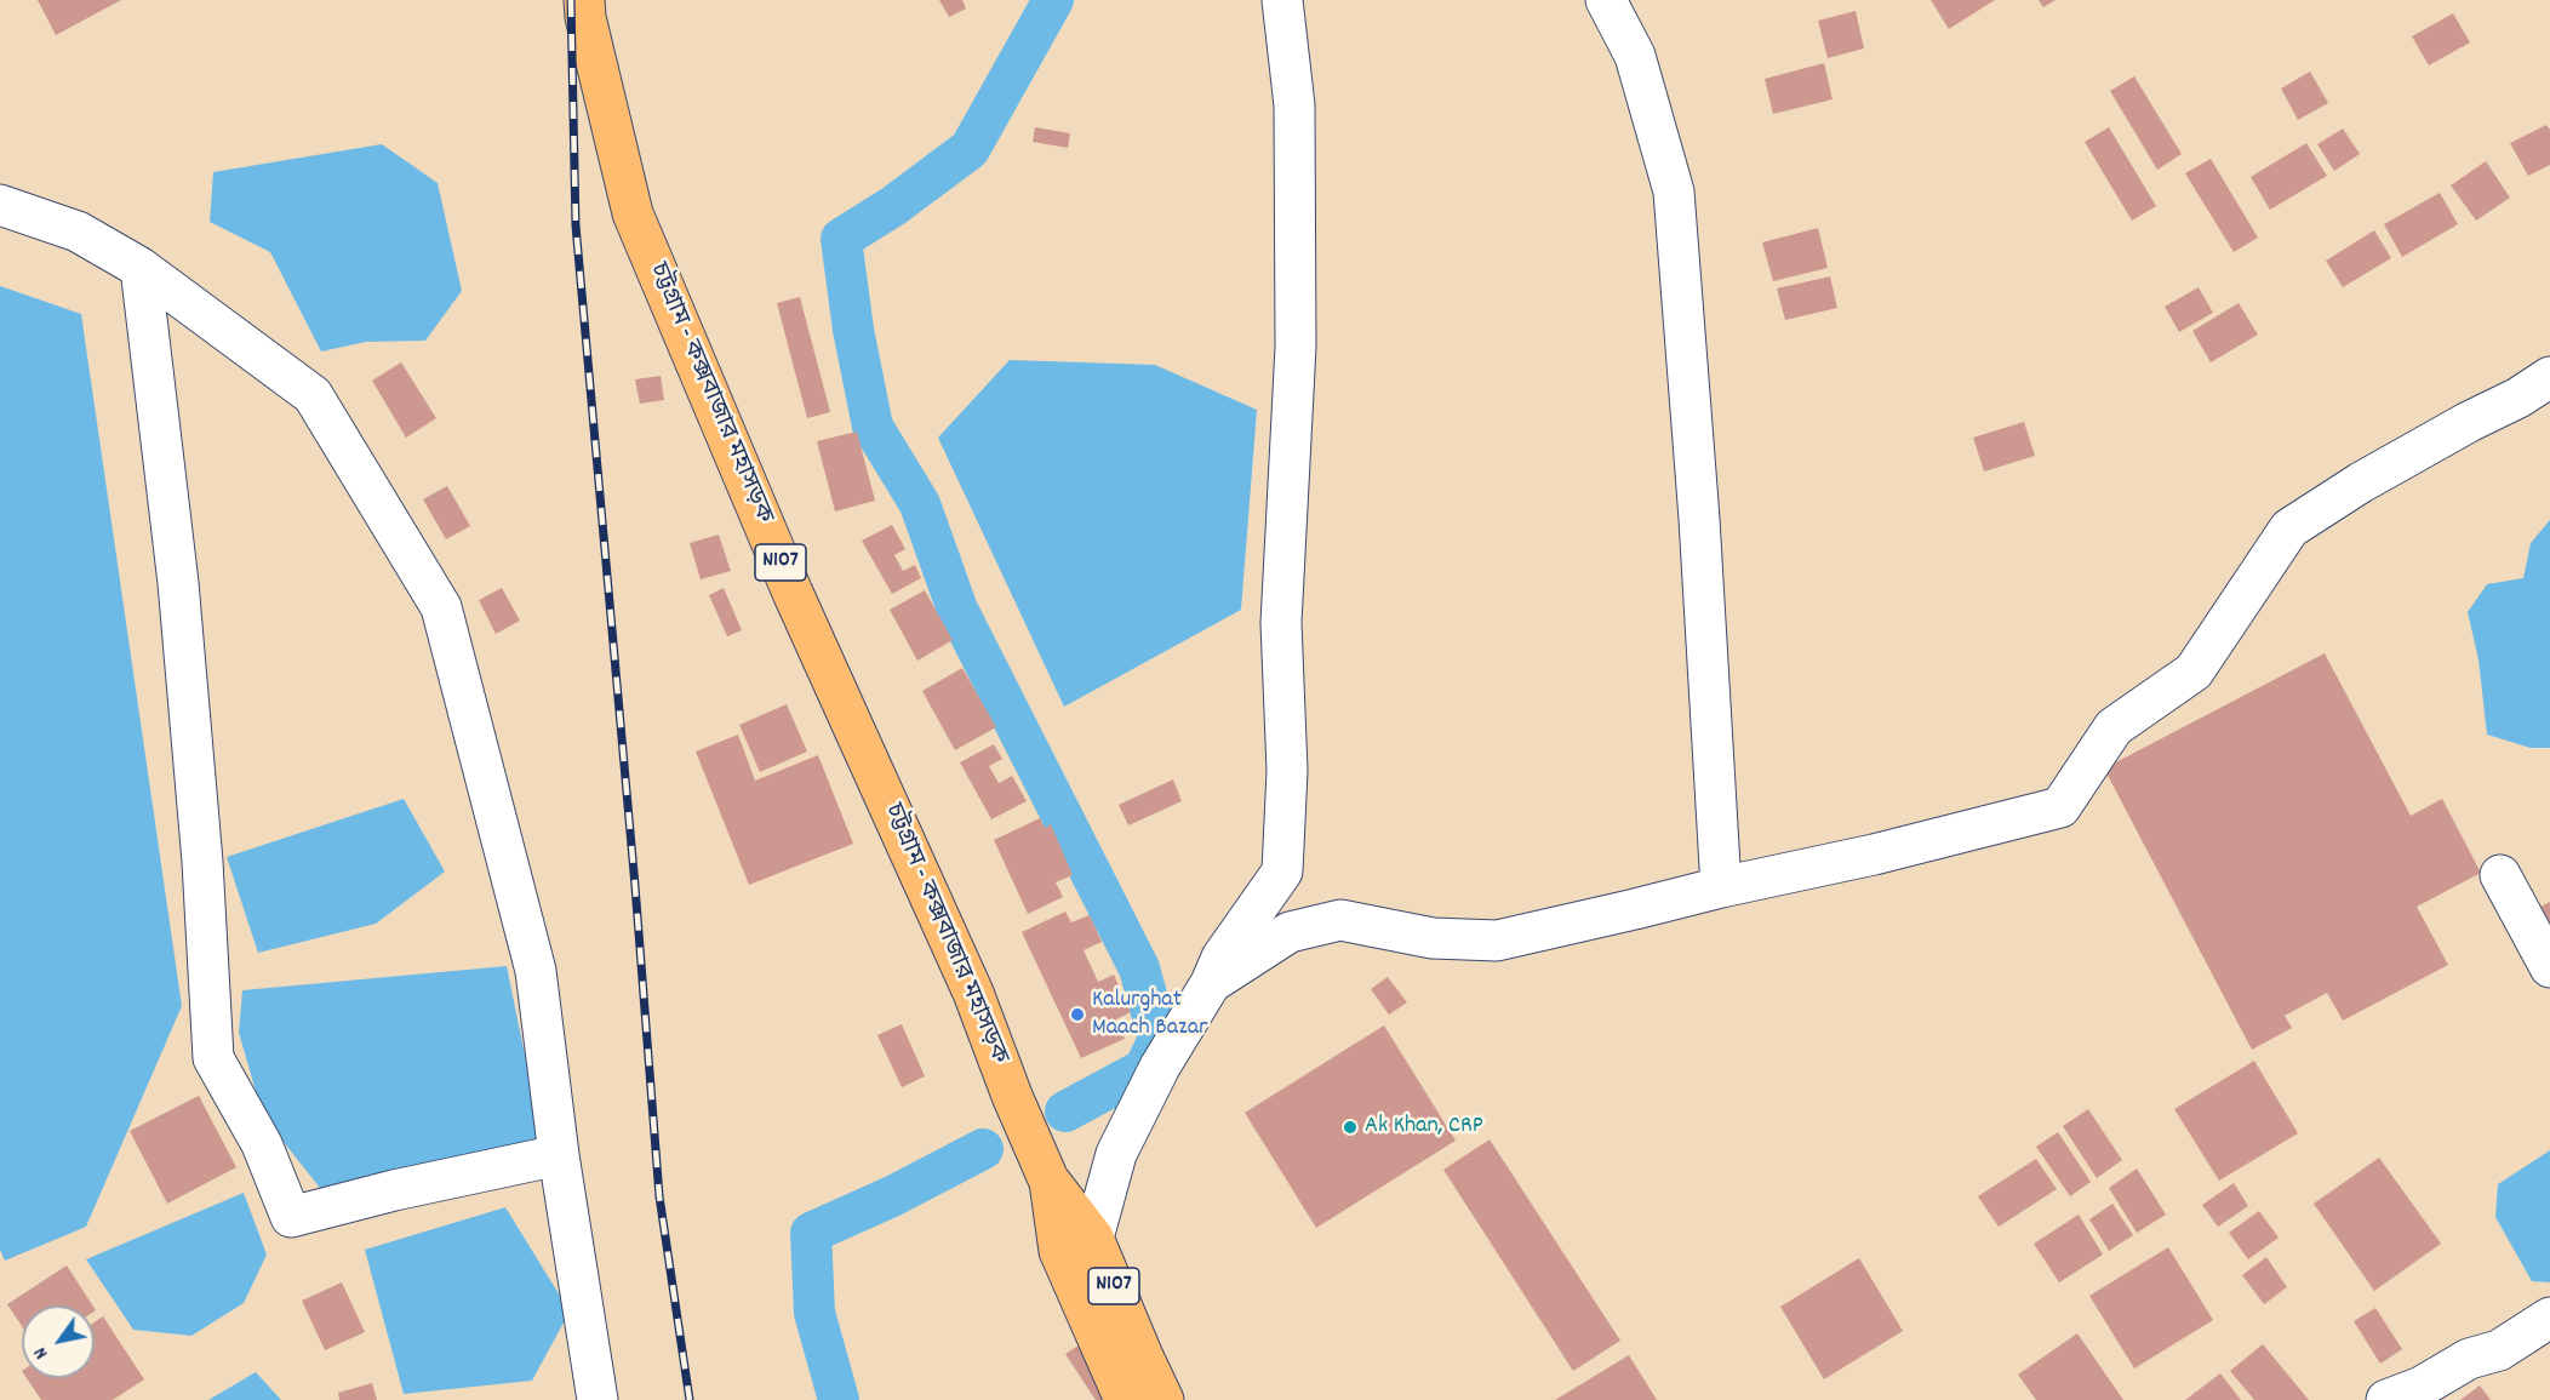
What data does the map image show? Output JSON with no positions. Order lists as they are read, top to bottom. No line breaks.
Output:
{"streets":{"highway":["চট্টগ্রাম - কক্সবাজার মহাসড়ক","N107"]},"crossings":[["চট্টগ্রাম - কক্সবাজার মহাসড়ক","N107"]],"places":["Kalurghat Maach Bazar","Ak Khan, CRP"],"north":"bottom left"}
